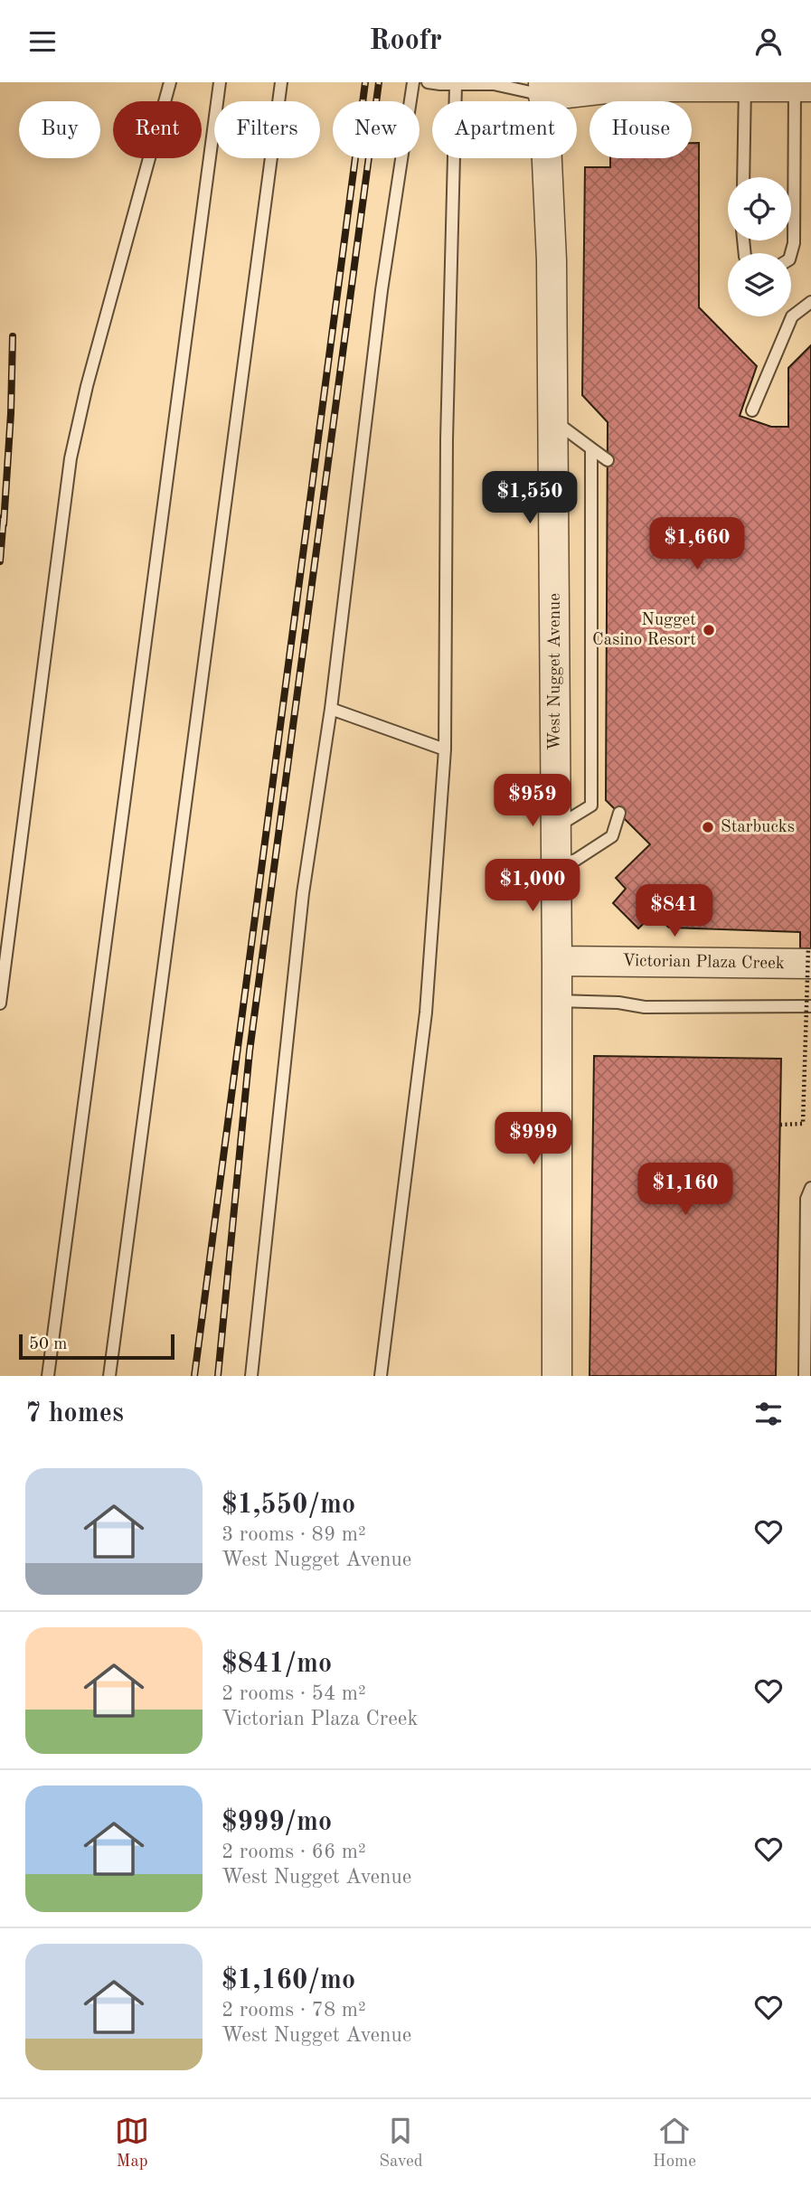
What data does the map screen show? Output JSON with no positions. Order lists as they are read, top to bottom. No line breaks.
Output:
{"streets":{"street":["West Nugget Avenue","Victorian Plaza Creek"]},"crossings":[["West Nugget Avenue","Victorian Plaza Creek"]],"places":["Nugget Casino Resort","Starbucks"],"scale_bar":"50 m","page":{"header":"Roofr","chip":["Buy","Rent","Filters","New","Apartment","House"],"price":["$1,550","$1,660","$959","$1,000","$841","$999","$1,160"],"scale":"50 m","heading":"7 homes","list":[{"name":"$1,550/mo","note":"3 rooms · 89 m² · West Nugget Avenue"},{"name":"$841/mo","note":"2 rooms · 54 m² · Victorian Plaza Creek"},{"name":"$999/mo","note":"2 rooms · 66 m² · West Nugget Avenue"},{"name":"$1,160/mo","note":"2 rooms · 78 m² · West Nugget Avenue"}],"tabs":["Map","Saved","Home"]}}
